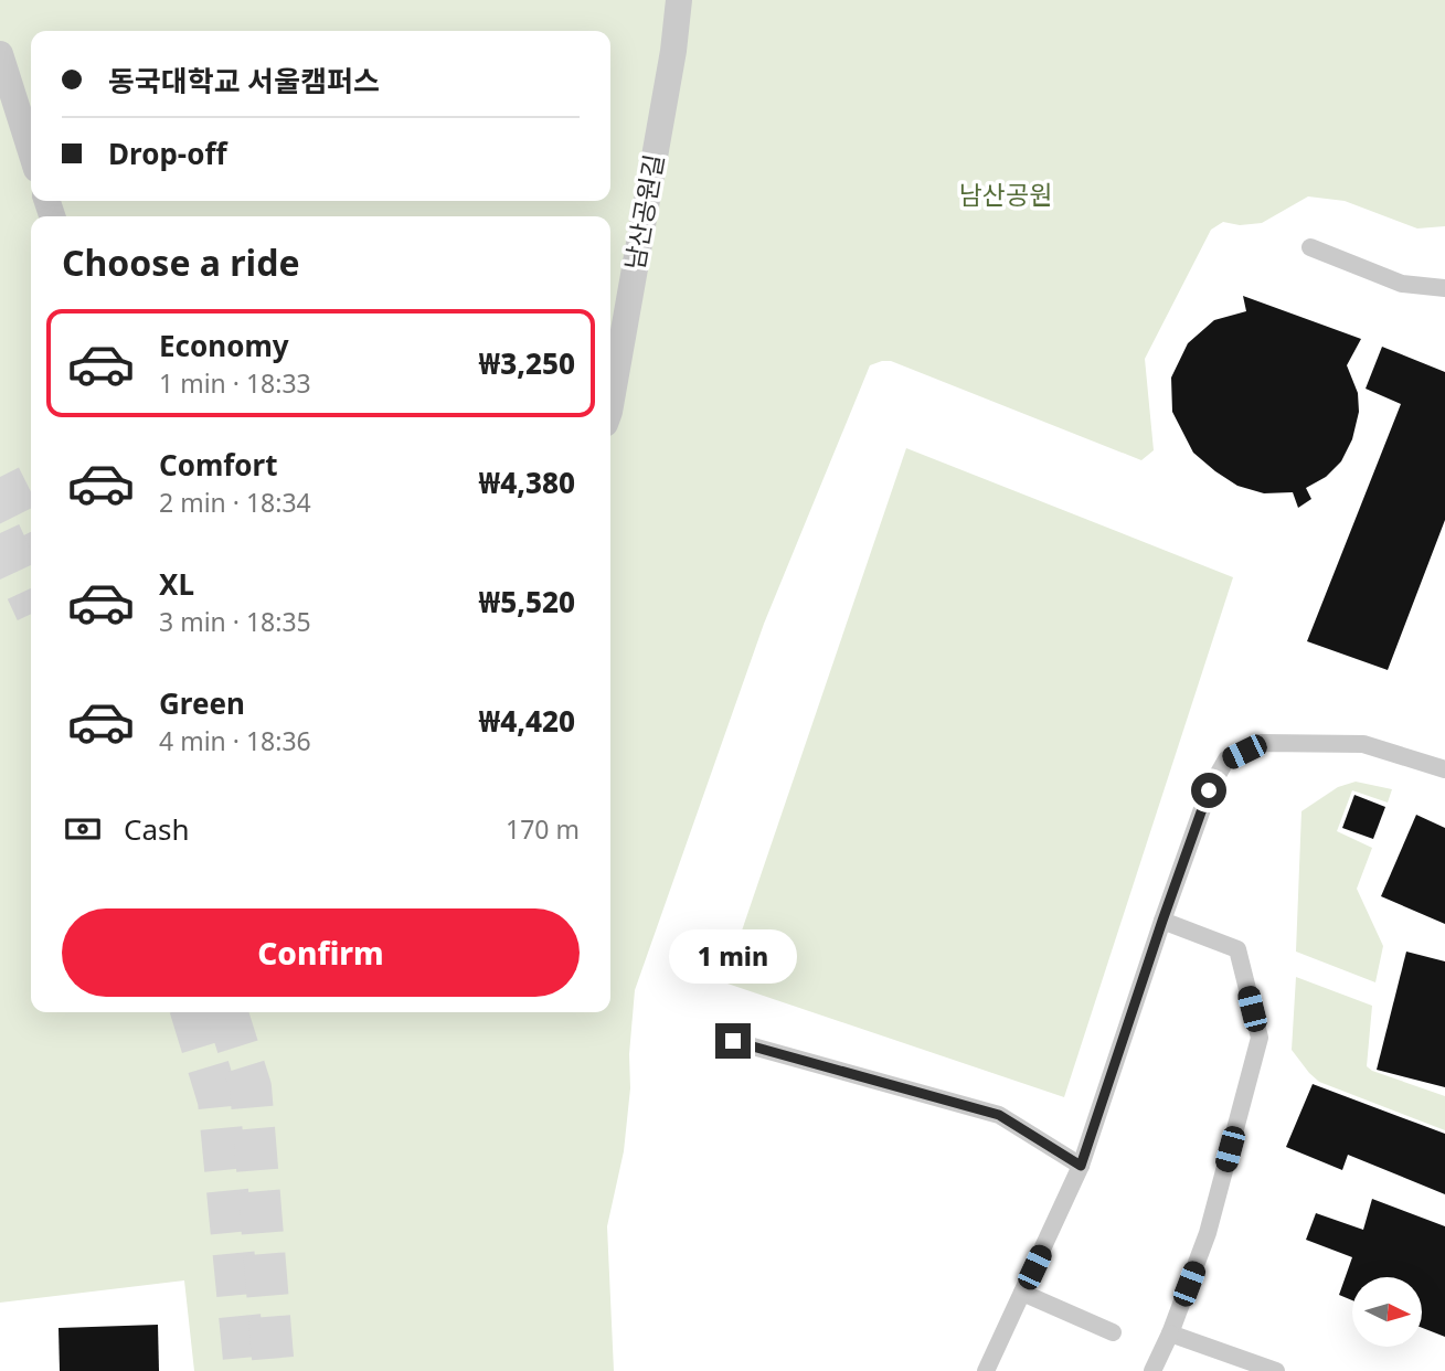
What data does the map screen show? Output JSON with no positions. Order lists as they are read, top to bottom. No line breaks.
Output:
{"streets":{"street":["남산공원길"]},"parks":["남산공원"],"north":"right","page":{"banner":["동국대학교 서울캠퍼스","Drop-off"],"heading":"Choose a ride","list":[{"name":"Economy","note":"1 min · 18:33","value":"₩3,250"},{"name":"Comfort","note":"2 min · 18:34","value":"₩4,380"},{"name":"XL","note":"3 min · 18:35","value":"₩5,520"},{"name":"Green","note":"4 min · 18:36","value":"₩4,420"}],"pay":["Cash","170 m"],"buttons":"Confirm","bubble":"1 min"}}
